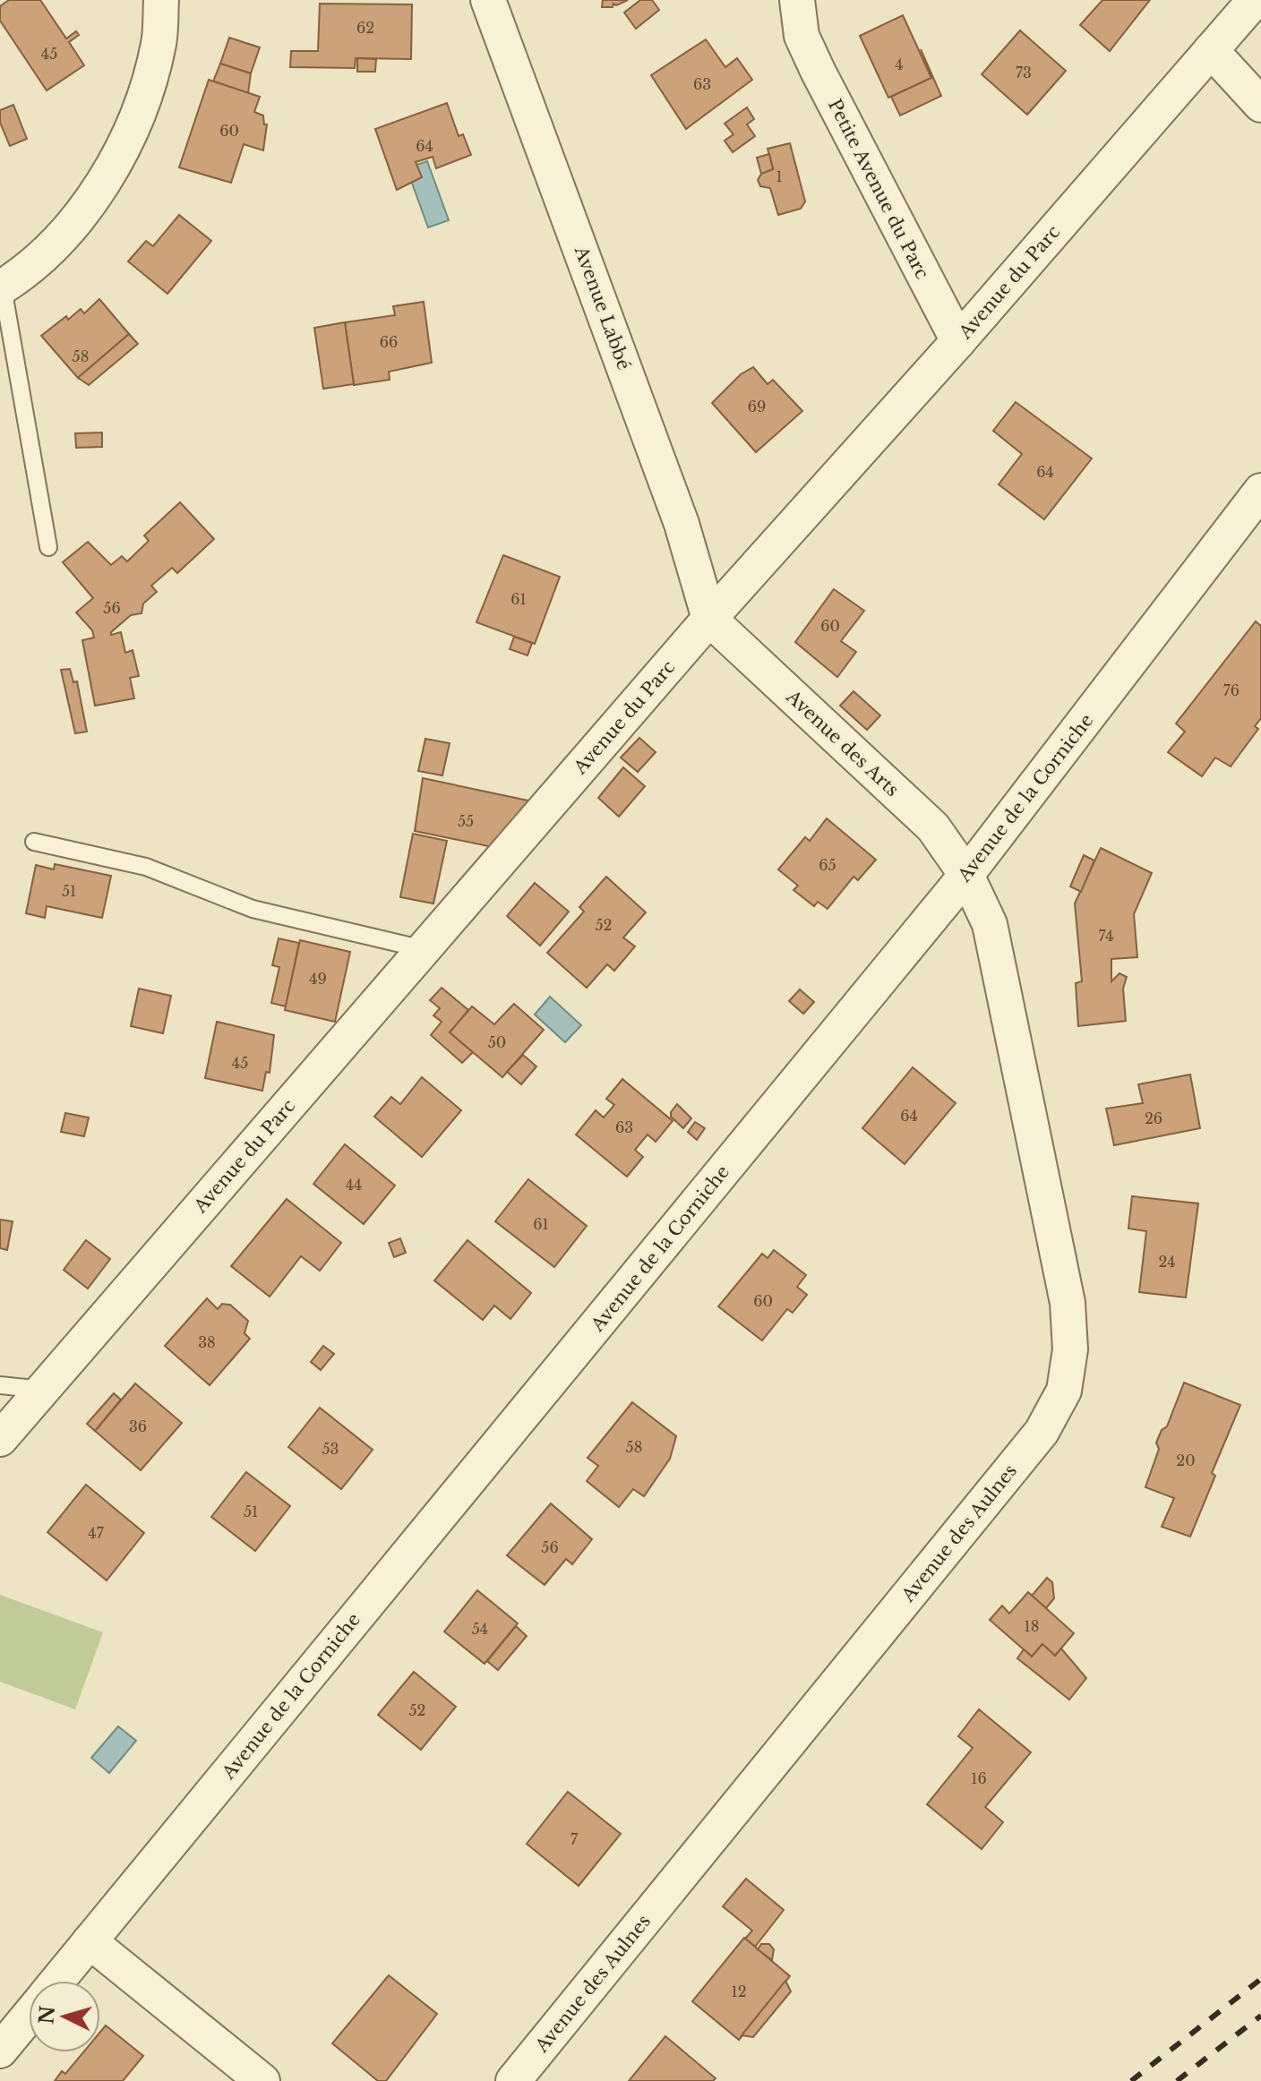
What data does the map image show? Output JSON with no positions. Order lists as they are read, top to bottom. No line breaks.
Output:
{"streets":{"street":["Petite Avenue du Parc","Avenue du Parc","Avenue Labbé","Avenue des Arts","Avenue de la Corniche","Avenue des Aulnes"]},"crossings":[["Petite Avenue du Parc","Avenue du Parc"],["Avenue du Parc","Avenue Labbé"],["Avenue du Parc","Avenue des Arts"],["Avenue Labbé","Avenue des Arts"],["Avenue des Arts","Avenue de la Corniche"],["Avenue des Arts","Avenue des Aulnes"],["Avenue de la Corniche","Avenue des Aulnes"]],"house_numbers":["62","45","4","73","63","60","64","1","66","58","69","64","61","56","60","76","55","65","51","52","74","49","50","45","64","26","63","44","61","24","60","38","36","58","53","20","51","47","56","18","54","52","16","7","12"],"north":"left"}
